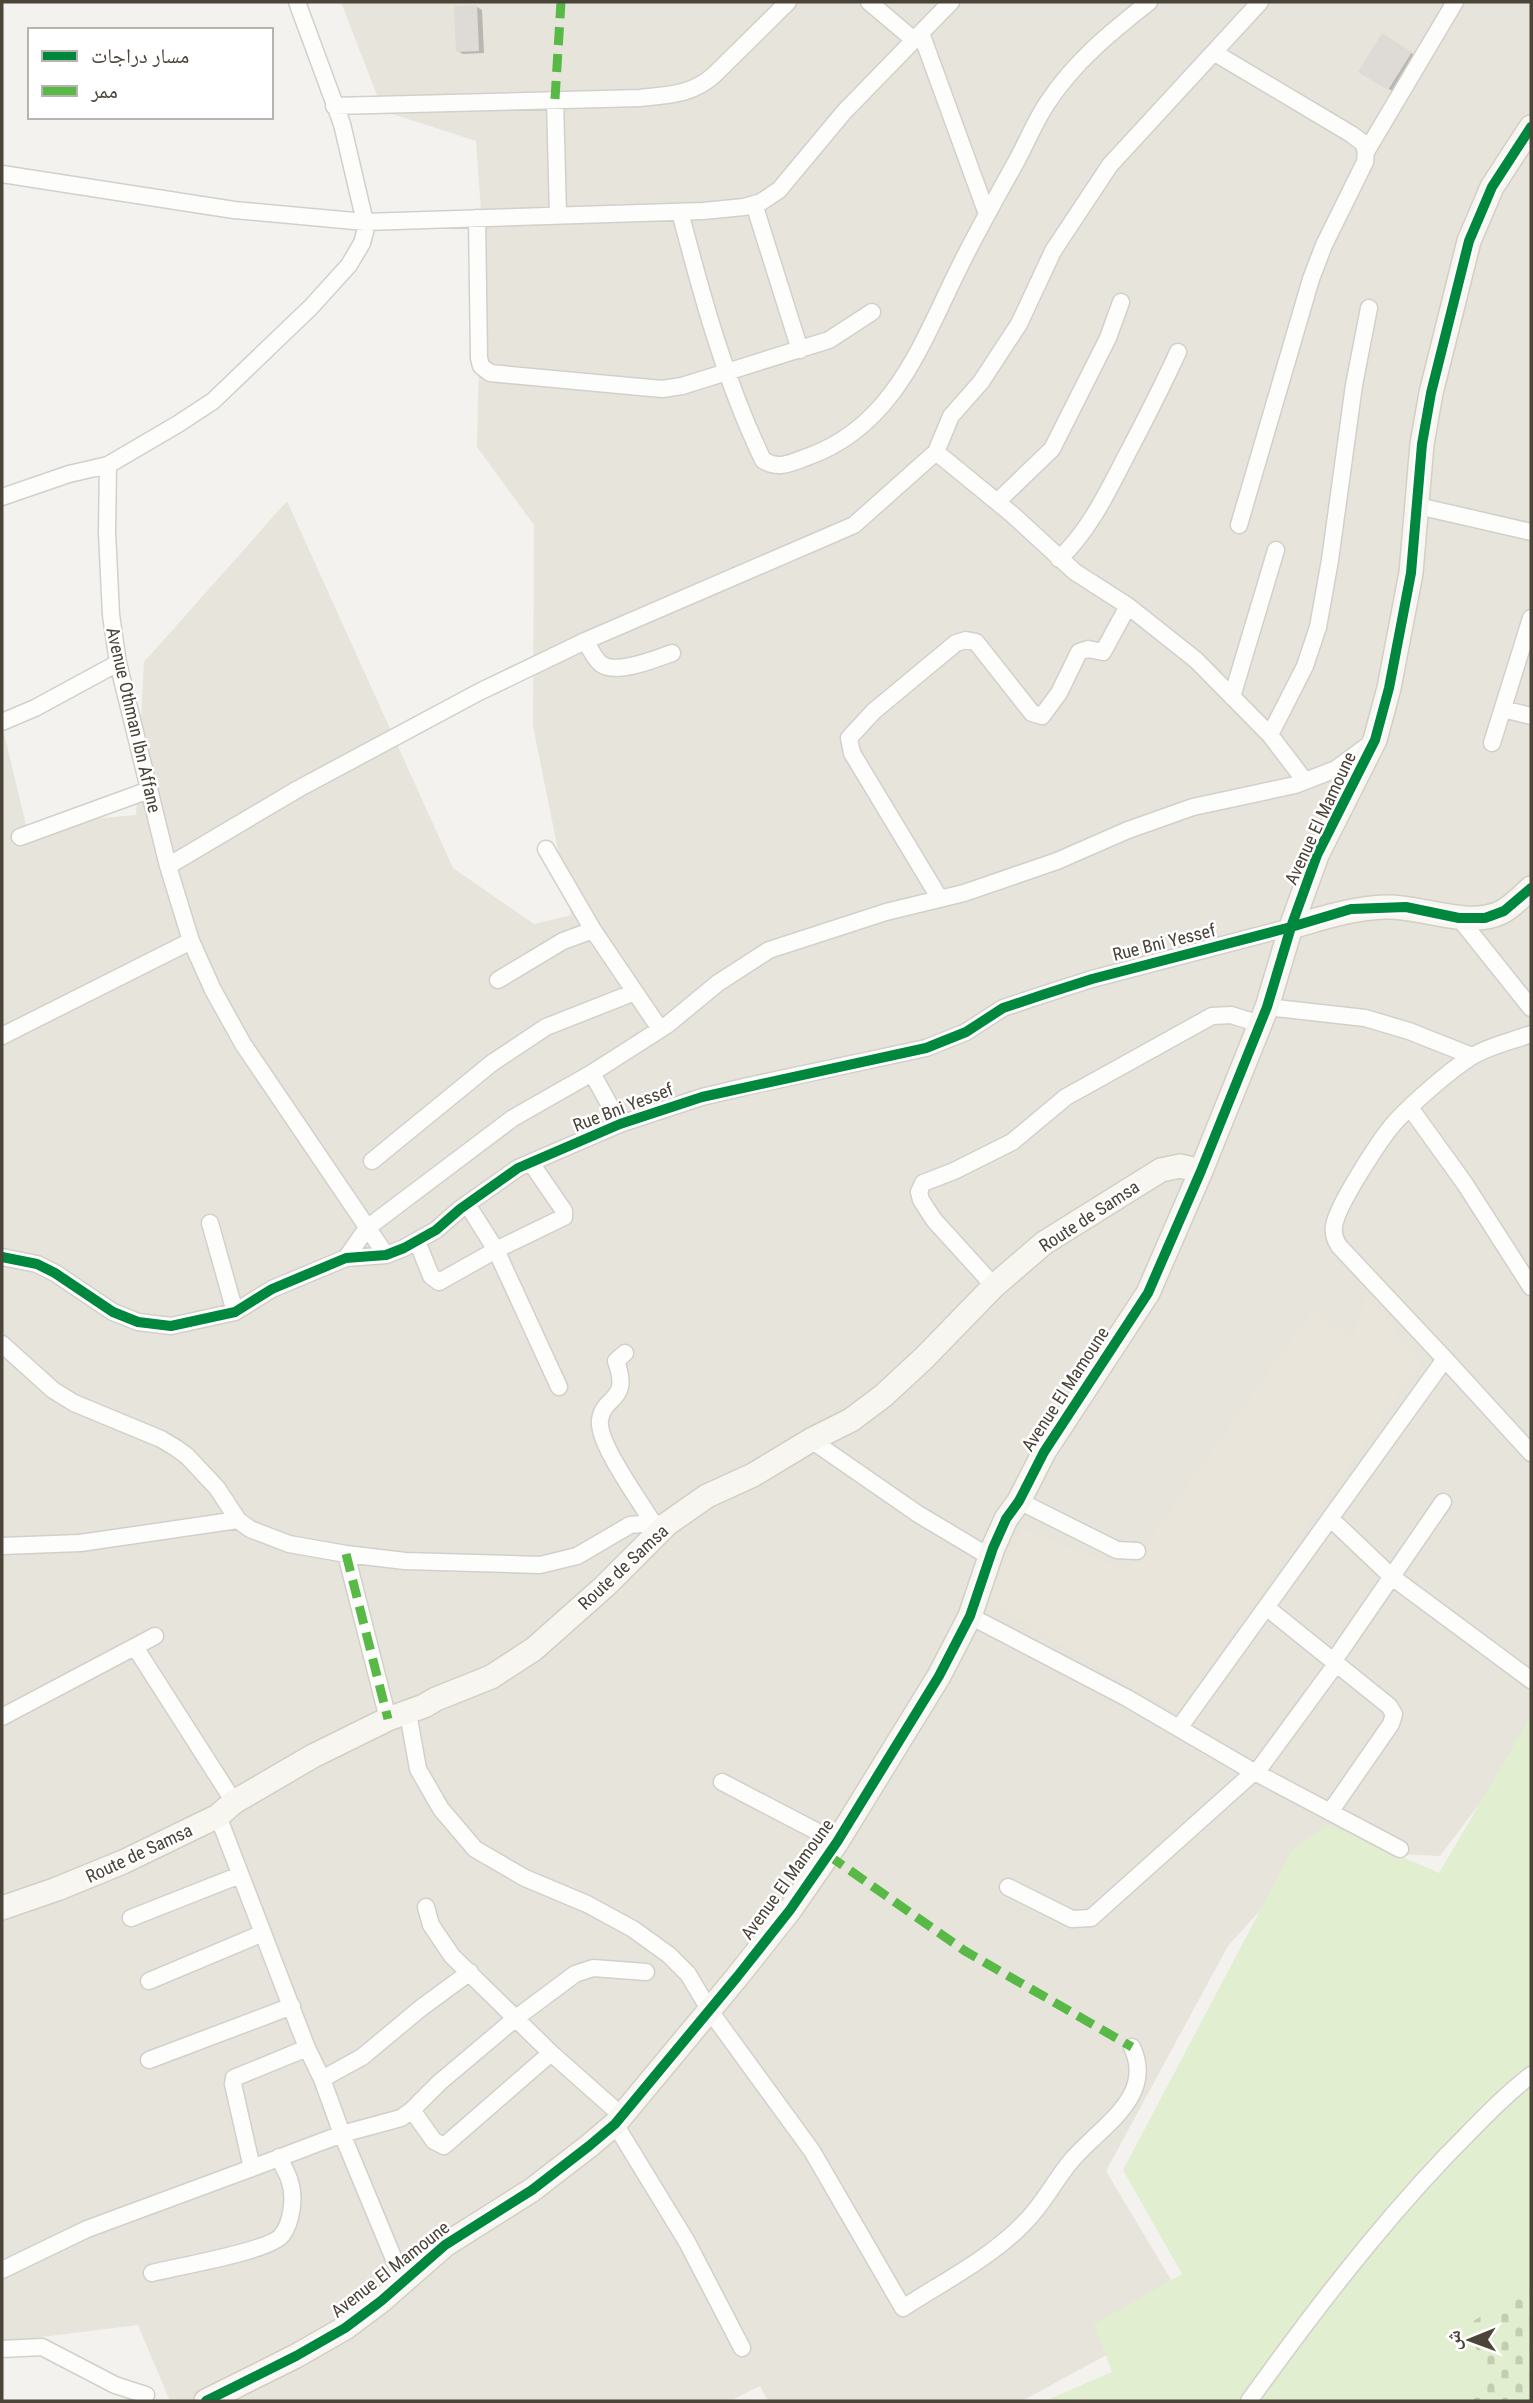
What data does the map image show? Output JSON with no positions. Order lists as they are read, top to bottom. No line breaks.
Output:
{"streets":{"street":["Avenue Othman Ibn Affane","Avenue El Mamoune","Rue Bni Yessef","Route de Samsa"]},"crossings":[["Avenue Othman Ibn Affane","Rue Bni Yessef"],["Avenue El Mamoune","Rue Bni Yessef"],["Avenue El Mamoune","Route de Samsa"]],"legend":["مسار دراجات","ممر"],"north":"left"}
